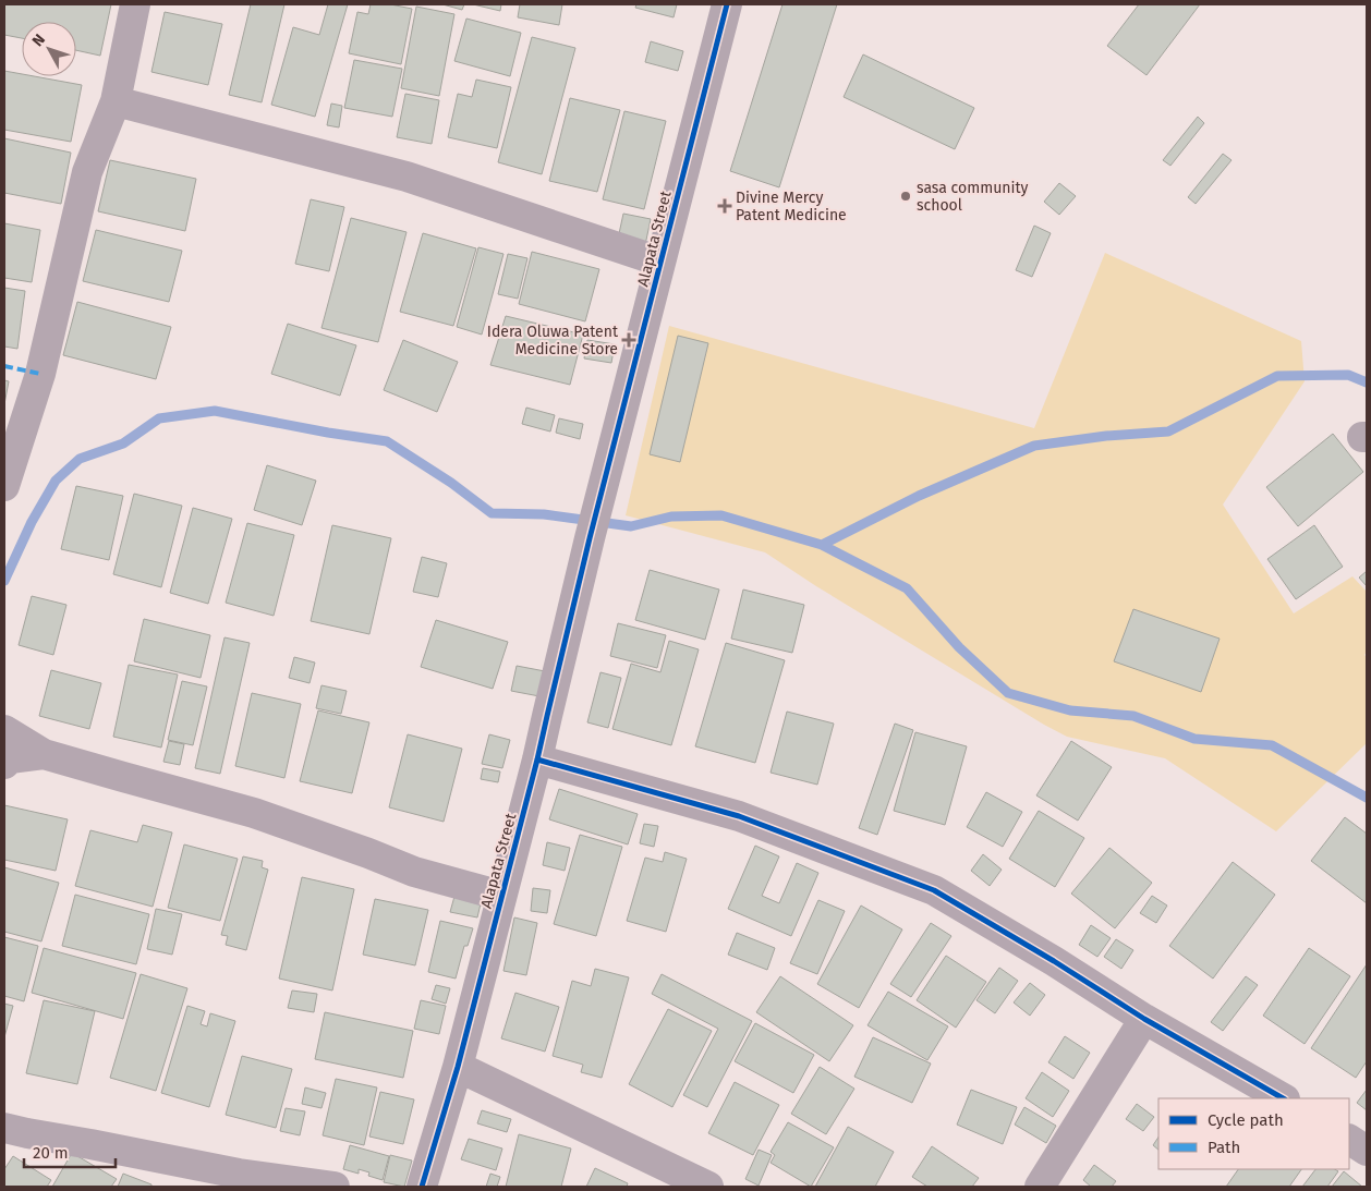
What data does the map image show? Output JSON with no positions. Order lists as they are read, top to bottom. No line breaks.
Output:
{"streets":{"street":["Alapata Street"]},"places":{"other":["sasa community school"],"health":["Divine Mercy Patent Medicine","Idera Oluwa Patent Medicine Store"]},"legend":["Cycle path","Path"],"scale_bar":"20 m","north":"top left"}
